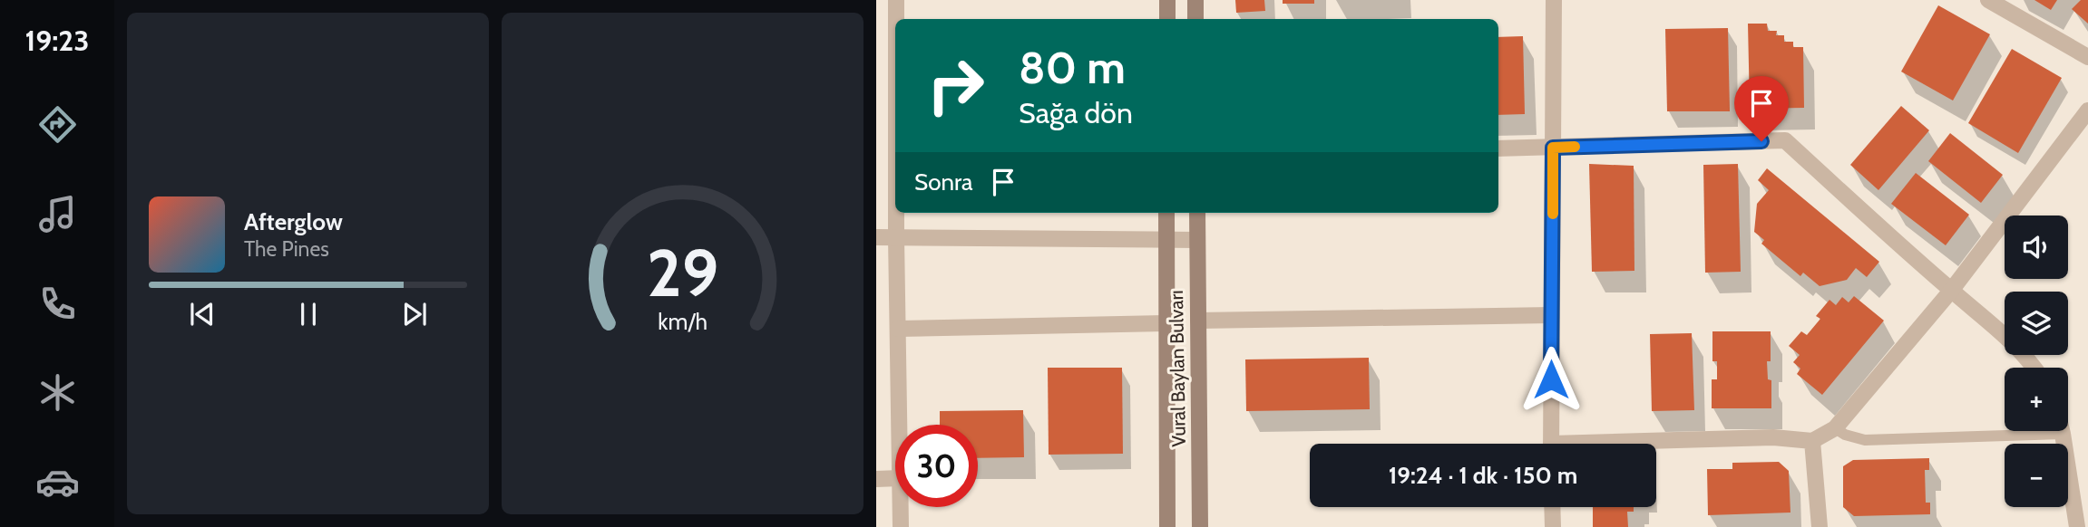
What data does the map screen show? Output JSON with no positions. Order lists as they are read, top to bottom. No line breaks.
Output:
{"streets":{"main road":["Vural Baylan Bulvarı"]},"page":{"tabs":"19:23","turn":["80 m","Sağa dön"],"then":"Sonra","song":["Afterglow","The Pines"],"map_buttons":["+","−"],"limit":"30","trip":"19:24 · 1 dk · 150 m","gauge":["29","km/h"]}}
